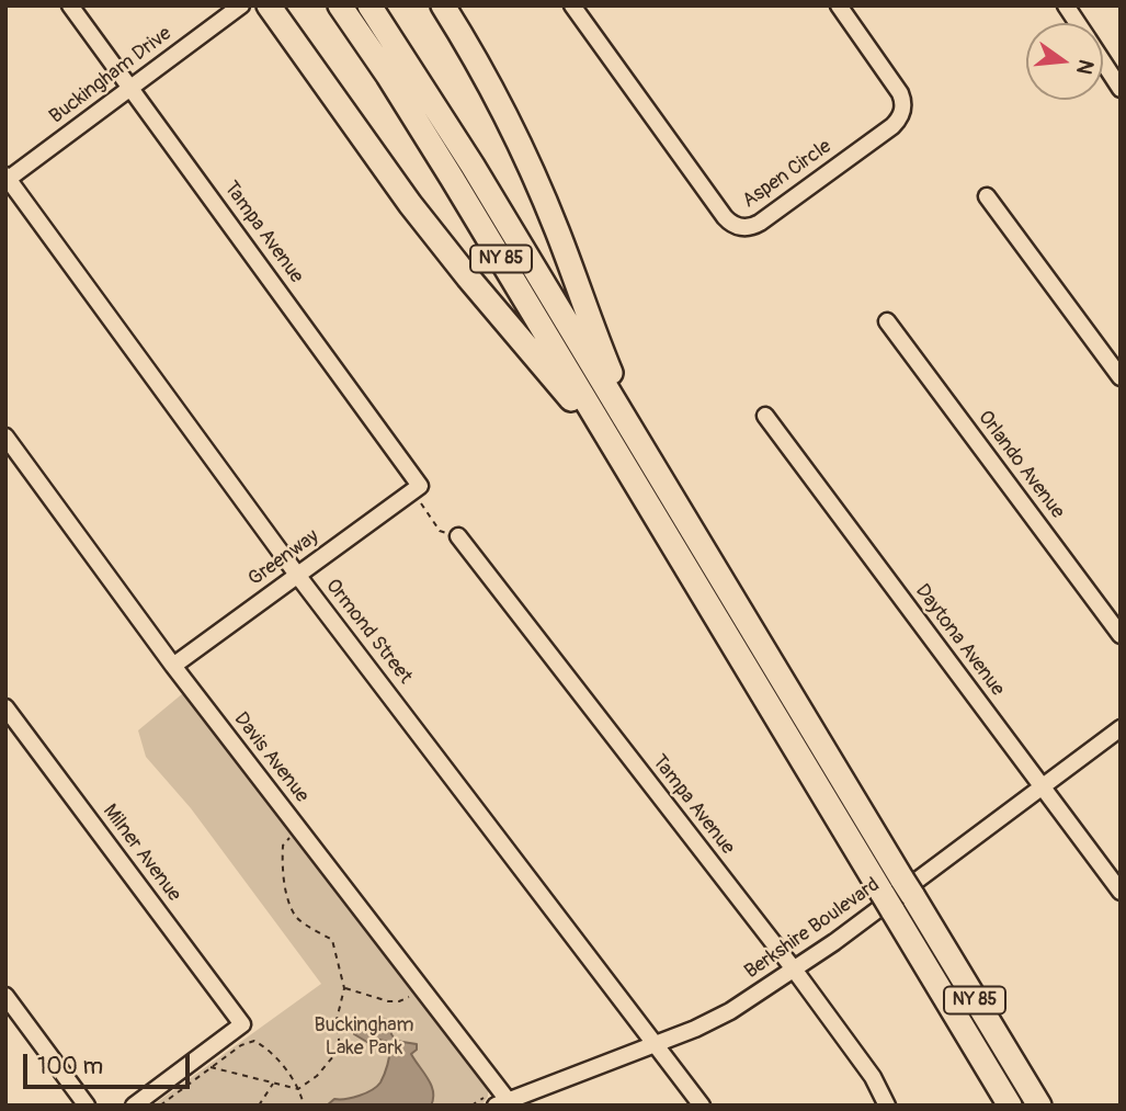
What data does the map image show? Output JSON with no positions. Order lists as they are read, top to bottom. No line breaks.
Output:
{"streets":{"highway":["NY 85"],"street":["Buckingham Drive","Aspen Circle","Tampa Avenue","Orlando Avenue","Greenway","Ormond Street","Daytona Avenue","Davis Avenue","Milner Avenue","Berkshire Boulevard"]},"crossings":[["Buckingham Drive","Tampa Avenue"],["Buckingham Drive","Ormond Street"],["Tampa Avenue","Greenway"],["Tampa Avenue","Berkshire Boulevard"],["Greenway","Ormond Street"],["Greenway","Davis Avenue"],["Ormond Street","Berkshire Boulevard"],["Daytona Avenue","Berkshire Boulevard"],["Davis Avenue","Berkshire Boulevard"]],"parks":["Buckingham Lake Park"],"scale_bar":"100 m","north":"right"}
